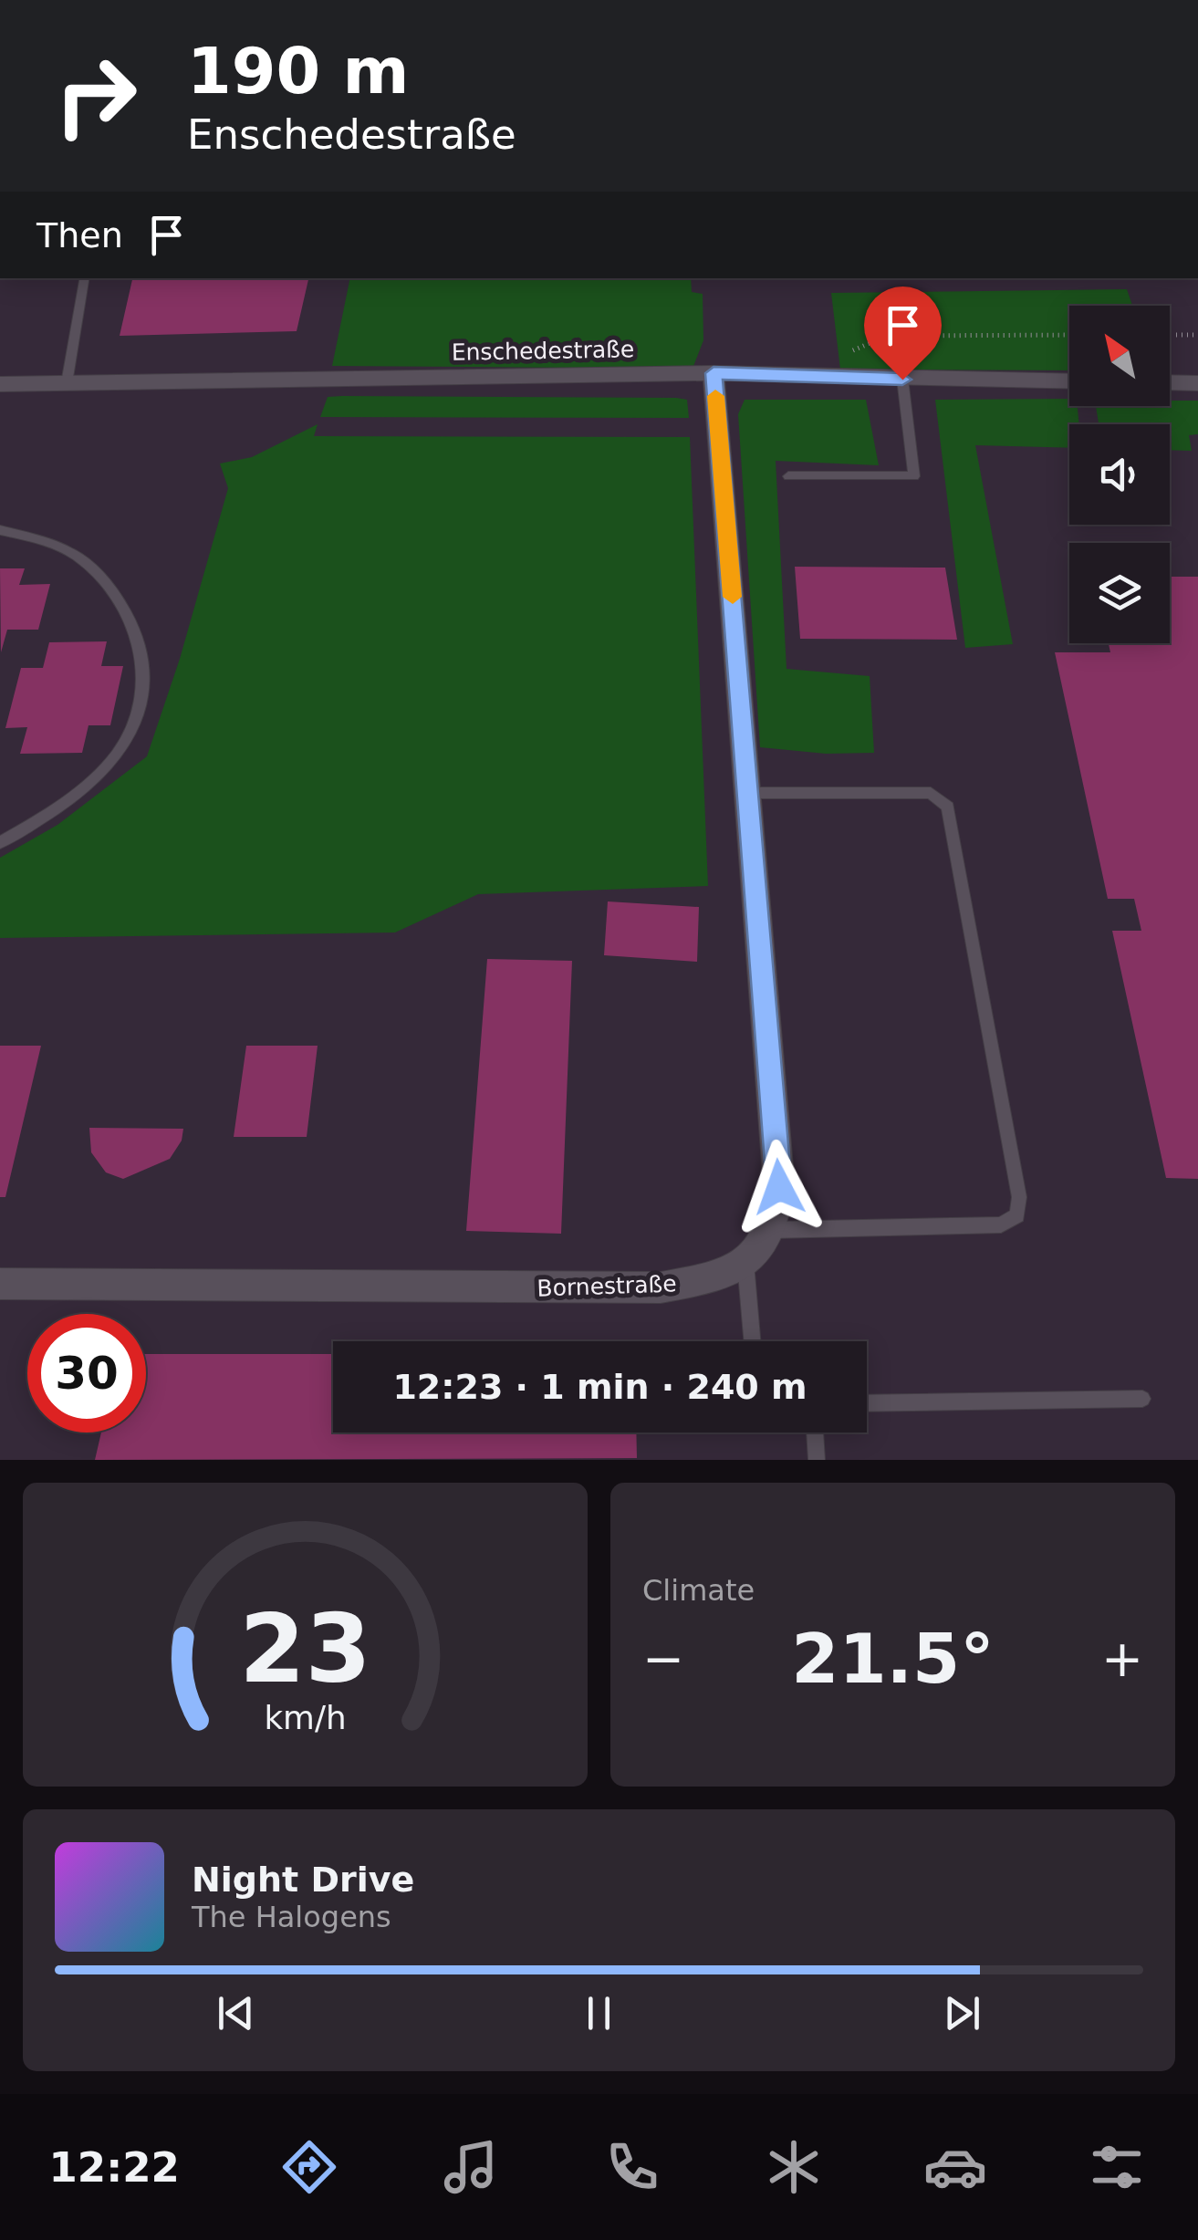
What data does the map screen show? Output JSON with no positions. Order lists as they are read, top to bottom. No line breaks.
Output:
{"streets":{"street":["Enschedestraße","Bornestraße"]},"north":"top left","page":{"turn":["190 m","Enschedestraße"],"then":"Then","limit":"30","trip":"12:23 · 1 min · 240 m","tile":"Climate","heat":["−","21.5°","+"],"song":["Night Drive","The Halogens"],"tabs":"12:22","gauge":["23","km/h"]}}
